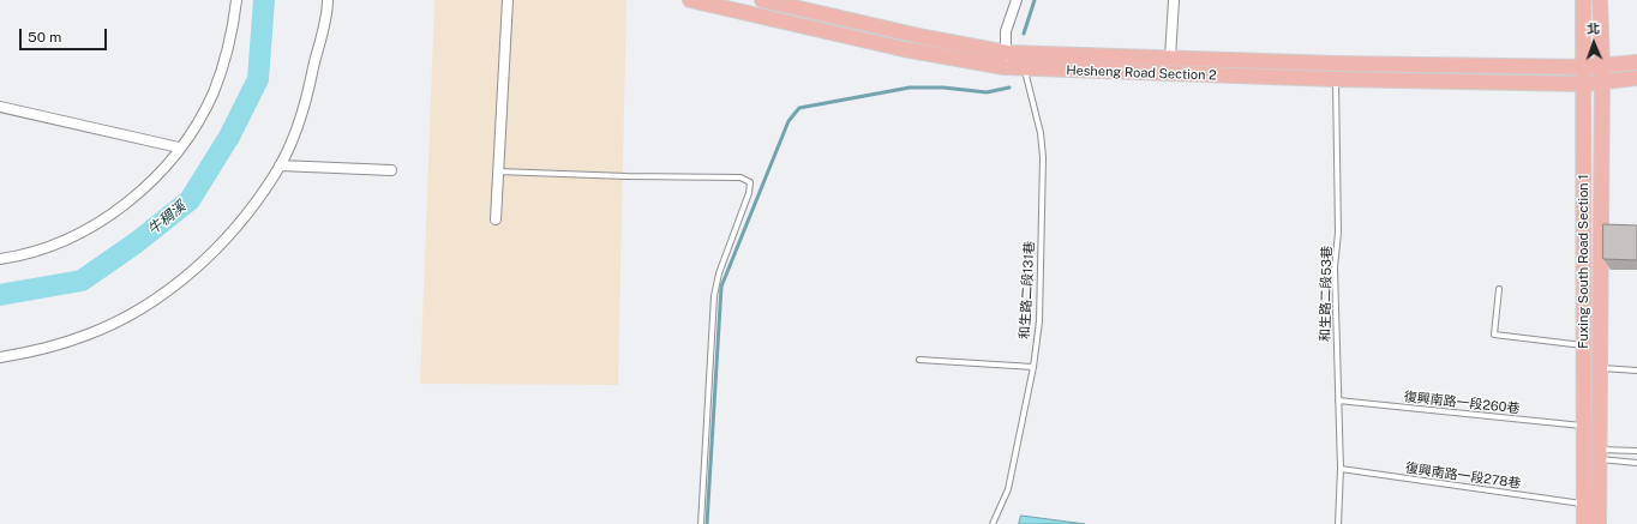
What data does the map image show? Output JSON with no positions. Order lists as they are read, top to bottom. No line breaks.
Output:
{"streets":{"main road":["Hesheng Road Section 2","Fuxing South Road Section 1"],"lane":["和生路二段131巷","和生路二段53巷","復興南路一段260巷","復興南路一段278巷"]},"crossings":[["Hesheng Road Section 2","Fuxing South Road Section 1"],["Hesheng Road Section 2","和生路二段131巷"],["Hesheng Road Section 2","和生路二段53巷"],["Fuxing South Road Section 1","復興南路一段260巷"],["Fuxing South Road Section 1","復興南路一段278巷"],["和生路二段53巷","復興南路一段260巷"],["和生路二段53巷","復興南路一段278巷"]],"water":["牛稠溪"],"scale_bar":"50 m","north":"top"}
